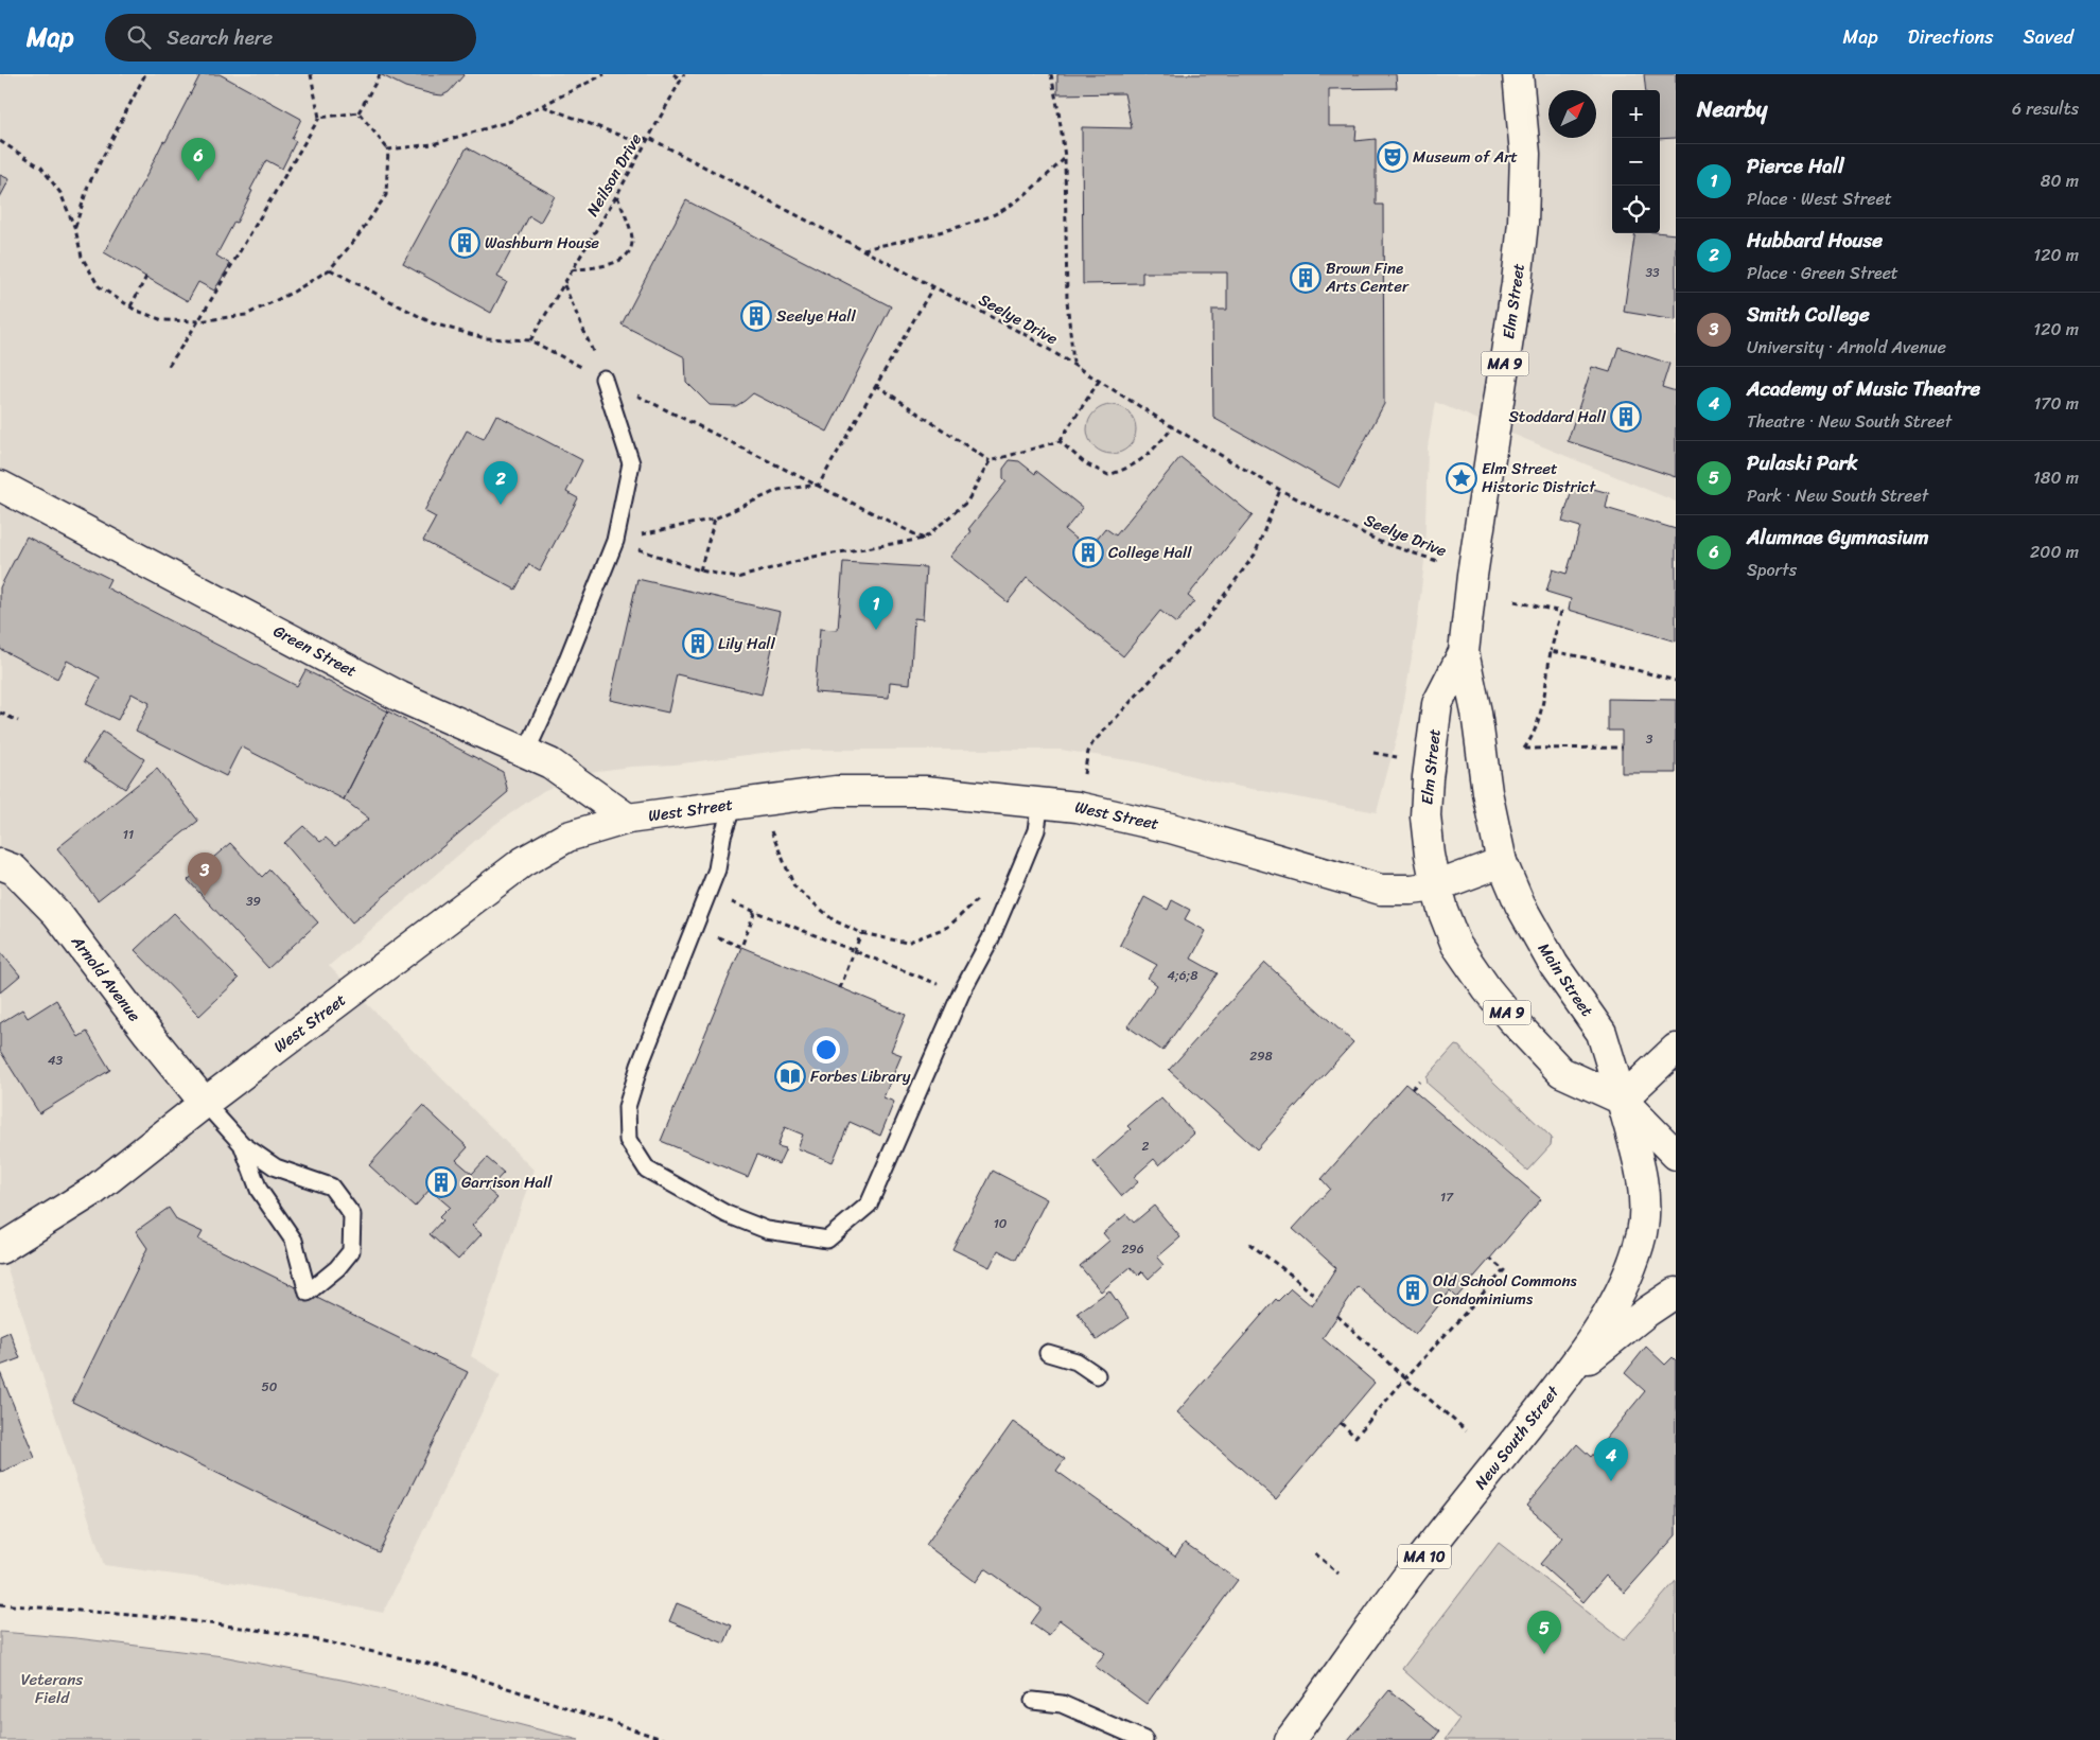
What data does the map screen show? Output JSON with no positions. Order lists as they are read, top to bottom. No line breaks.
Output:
{"streets":{"main road":["Elm Street","MA 9","Green Street","West Street","Arnold Avenue","Main Street","New South Street","MA 10"],"path":["Neilson Drive","Seelye Drive"]},"crossings":[["Neilson Drive","Seelye Drive"],["Elm Street","Seelye Drive"],["Elm Street","West Street"],["Elm Street","Main Street"],["Green Street","West Street"],["West Street","Arnold Avenue"],["West Street","Main Street"],["Main Street","New South Street"],["New South Street","MA 10"]],"parks":["Veterans Field"],"places":{"theatre":["Museum of Art"],"building":["Washburn House","Brown Fine Arts Center","Seelye Hall","Stoddard Hall","College Hall","Lily Hall","Garrison Hall","Old School Commons Condominiums"],"place":["Elm Street Historic District"],"library":["Forbes Library"]},"house_numbers":["33","3","11","39","4;6;8","298","43","2","17","10","296","50"],"north":"top right","page":{"header":"Map","search":"Search here","nav":["Map","Directions","Saved"],"heading":["Nearby","6 results"],"map_buttons":["+","−"],"pins":["6","2","1","3","4","5"],"list":[{"mark":"1","name":"Pierce Hall","note":"Place · West Street","value":"80 m"},{"mark":"2","name":"Hubbard House","note":"Place · Green Street","value":"120 m"},{"mark":"3","name":"Smith College","note":"University · Arnold Avenue","value":"120 m"},{"mark":"4","name":"Academy of Music Theatre","note":"Theatre · New South Street","value":"170 m"},{"mark":"5","name":"Pulaski Park","note":"Park · New South Street","value":"180 m"},{"mark":"6","name":"Alumnae Gymnasium","note":"Sports","value":"200 m"}]}}
